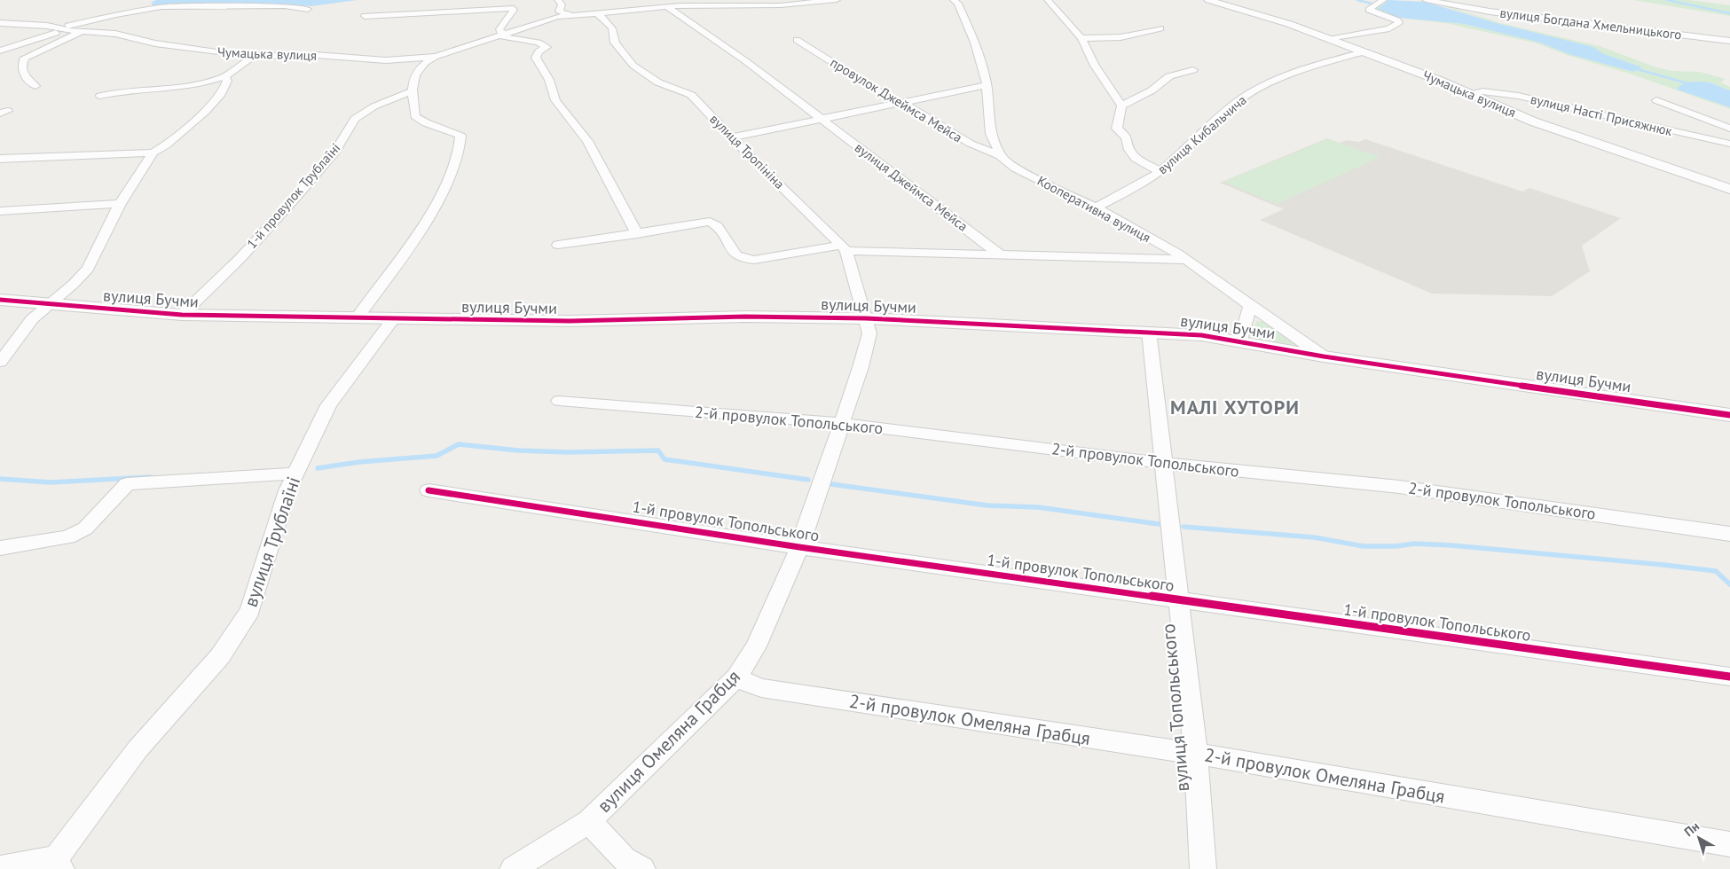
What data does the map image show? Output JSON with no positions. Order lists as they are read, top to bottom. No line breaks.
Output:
{"streets":{"street":["вулиця Богдана Хмельницького","Чумацька вулиця","провулок Джеймса Мейса","вулиця Насті Присяжнюк","вулиця Кибальчича","вулиця Тропініна","вулиця Джеймса Мейса","1-й провулок Трублаїні","Кооперативна вулиця","вулиця Бучми","2-й провулок Топольського","1-й провулок Топольського","вулиця Трублаїні","вулиця Топольського","2-й провулок Омеляна Грабця","вулиця Омеляна Грабця"]},"crossings":[["Чумацька вулиця","вулиця Насті Присяжнюк"],["Чумацька вулиця","вулиця Кибальчича"],["Чумацька вулиця","вулиця Тропініна"],["Чумацька вулиця","вулиця Джеймса Мейса"],["провулок Джеймса Мейса","Кооперативна вулиця"],["вулиця Кибальчича","Кооперативна вулиця"],["вулиця Тропініна","вулиця Джеймса Мейса"],["вулиця Тропініна","вулиця Бучми"],["вулиця Тропініна","вулиця Омеляна Грабця"],["вулиця Джеймса Мейса","Кооперативна вулиця"],["1-й провулок Трублаїні","вулиця Бучми"],["Кооперативна вулиця","вулиця Бучми"],["вулиця Бучми","вулиця Трублаїні"],["вулиця Бучми","вулиця Топольського"],["вулиця Бучми","вулиця Омеляна Грабця"],["2-й провулок Топольського","вулиця Топольського"],["2-й провулок Топольського","вулиця Омеляна Грабця"],["1-й провулок Топольського","вулиця Топольського"],["1-й провулок Топольського","вулиця Омеляна Грабця"],["вулиця Топольського","2-й провулок Омеляна Грабця"],["2-й провулок Омеляна Грабця","вулиця Омеляна Грабця"]],"districts":["МАЛІ ХУТОРИ"],"north":"top left"}
